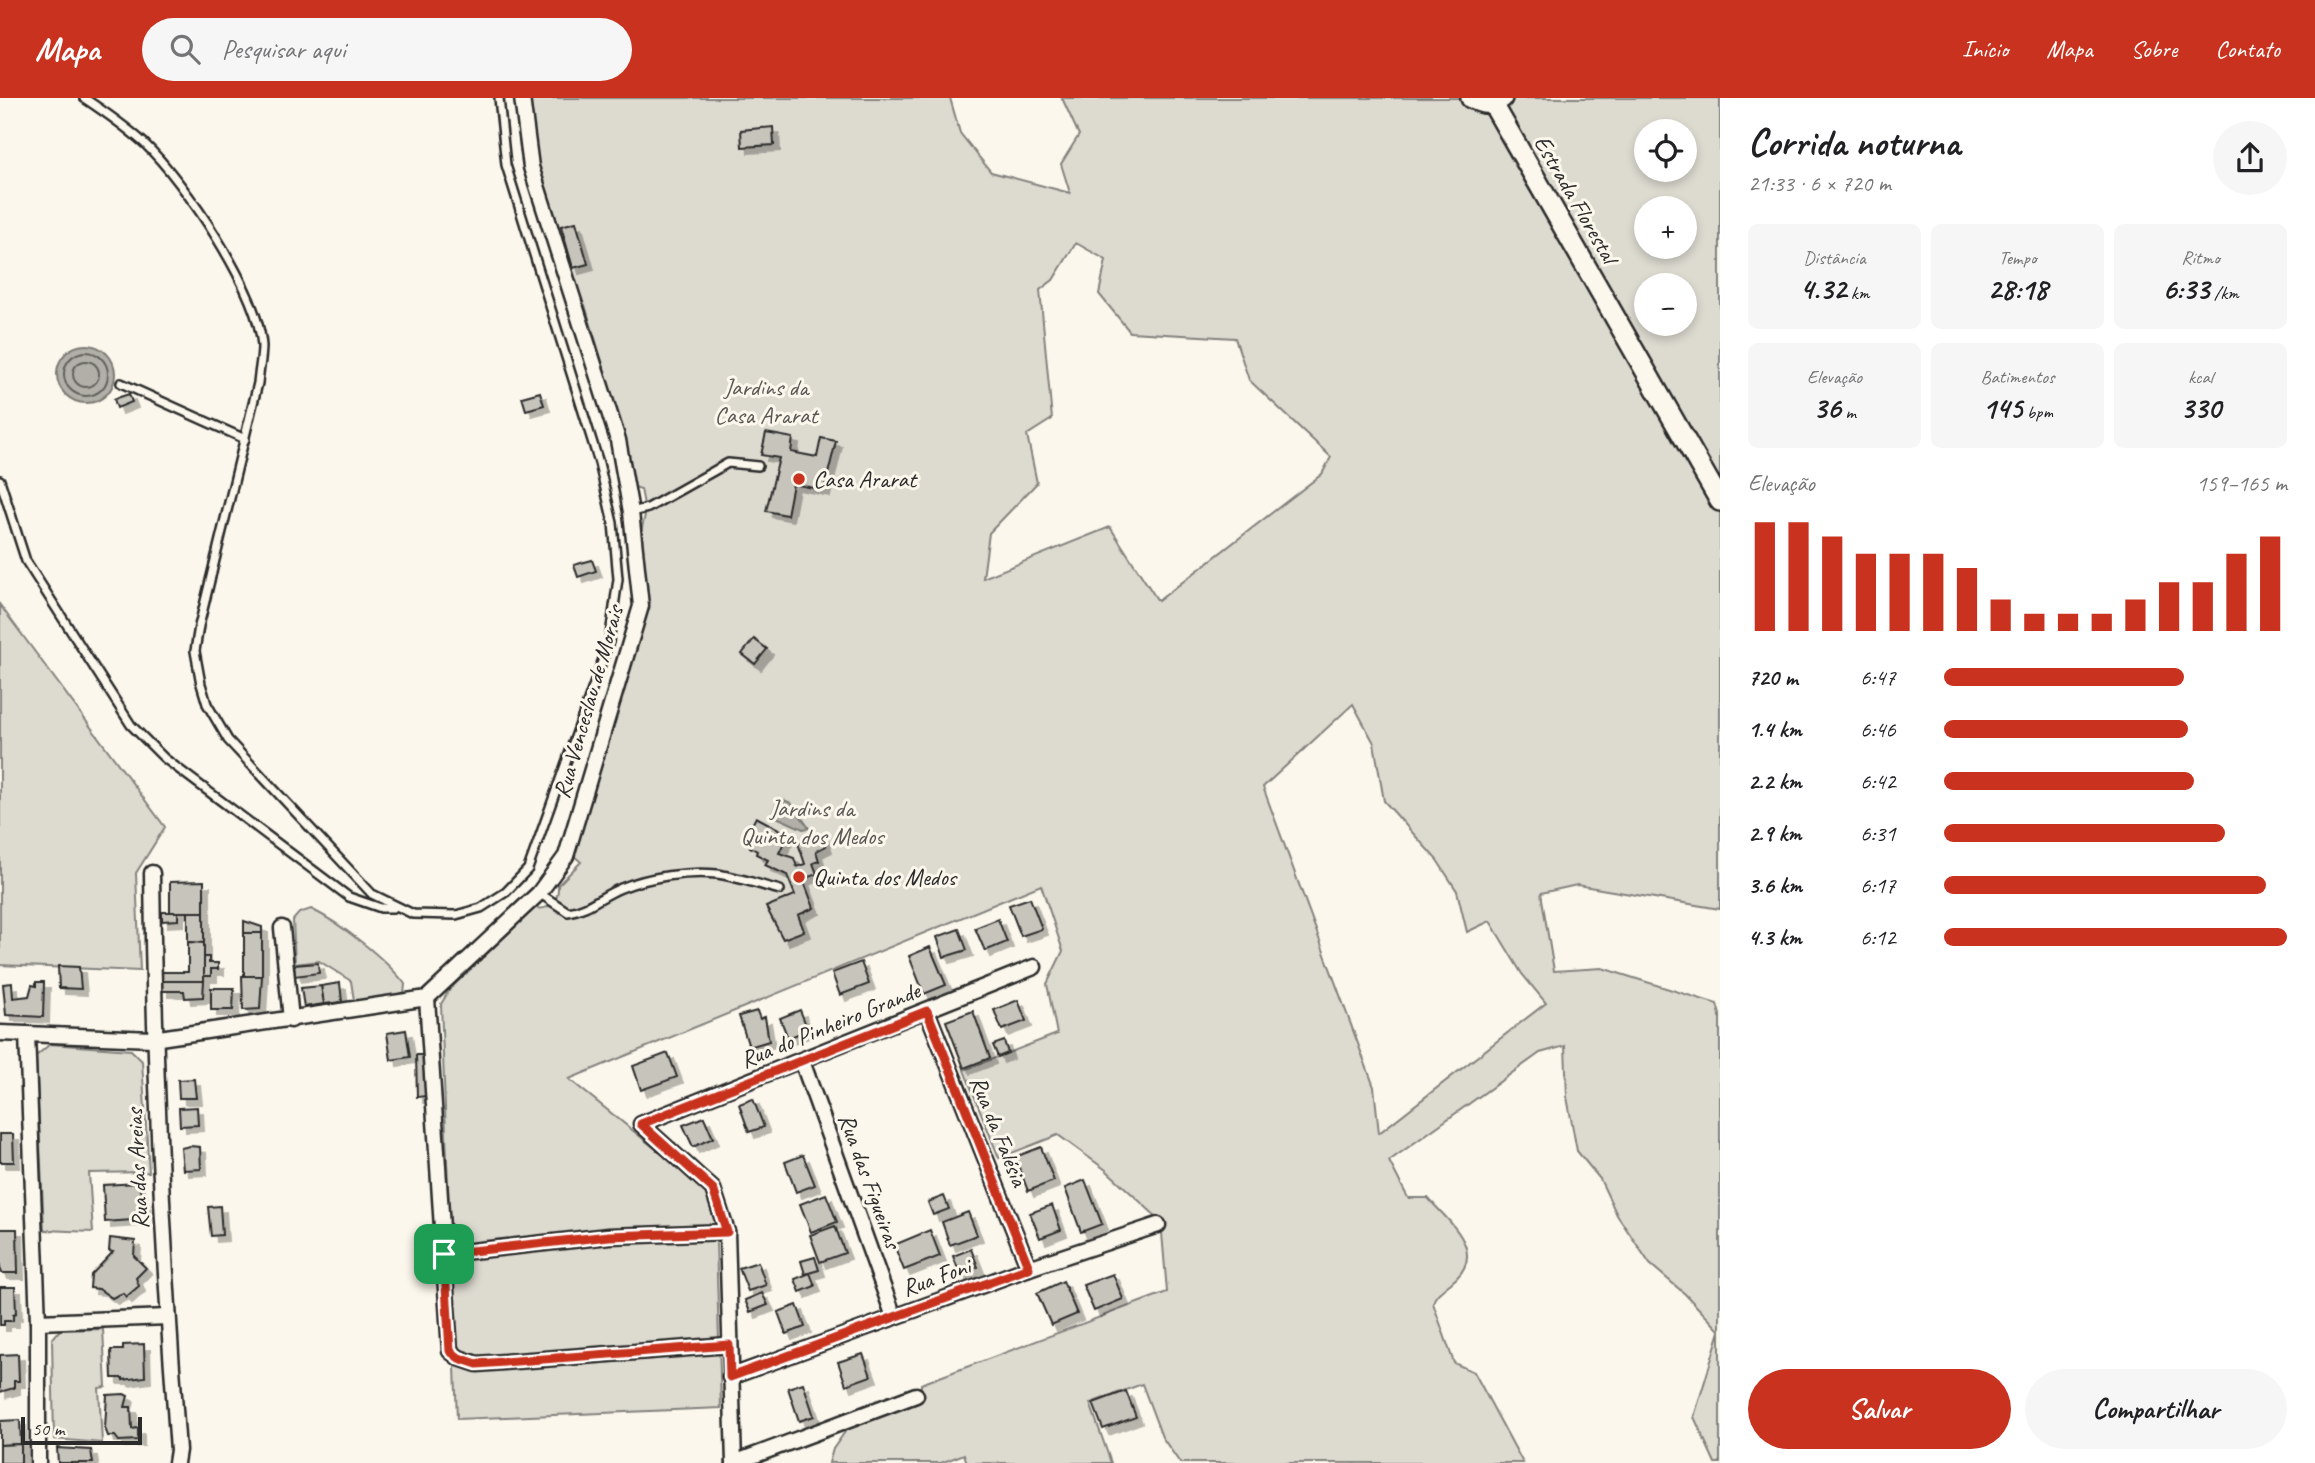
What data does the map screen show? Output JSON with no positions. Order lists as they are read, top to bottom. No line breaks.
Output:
{"streets":{"main road":["Estrada Florestal"],"street":["Rua Venceslau de Morais","Rua do Pinheiro Grande","Rua da Falésia","Rua das Areias","Rua das Figueiras","Rua Foni"]},"crossings":[["Rua do Pinheiro Grande","Rua da Falésia"],["Rua do Pinheiro Grande","Rua das Figueiras"],["Rua da Falésia","Rua Foni"],["Rua das Figueiras","Rua Foni"]],"parks":["Jardins da Casa Ararat","Jardins da Quinta dos Medos"],"places":["Casa Ararat","Quinta dos Medos"],"scale_bar":"50 m","page":{"header":"Mapa","search":"Pesquisar aqui","nav":["Início","Mapa","Sobre","Contato"],"heading":["Corrida noturna","21:33 · 6 × 720 m"],"map_buttons":["+","−"],"stats":[["Distância","4.32 km"],["Tempo","28:18"],["Ritmo","6:33 /km"],["Elevação","36 m"],["Batimentos","145 bpm"],["kcal","330"]],"chart":["Elevação","159–165 m"],"list":[{"name":"720 m","note":"6:47"},{"name":"1.4 km","note":"6:46"},{"name":"2.2 km","note":"6:42"},{"name":"2.9 km","note":"6:31"},{"name":"3.6 km","note":"6:17"},{"name":"4.3 km","note":"6:12"}],"buttons":["Salvar","Compartilhar"],"scale":"50 m"}}
